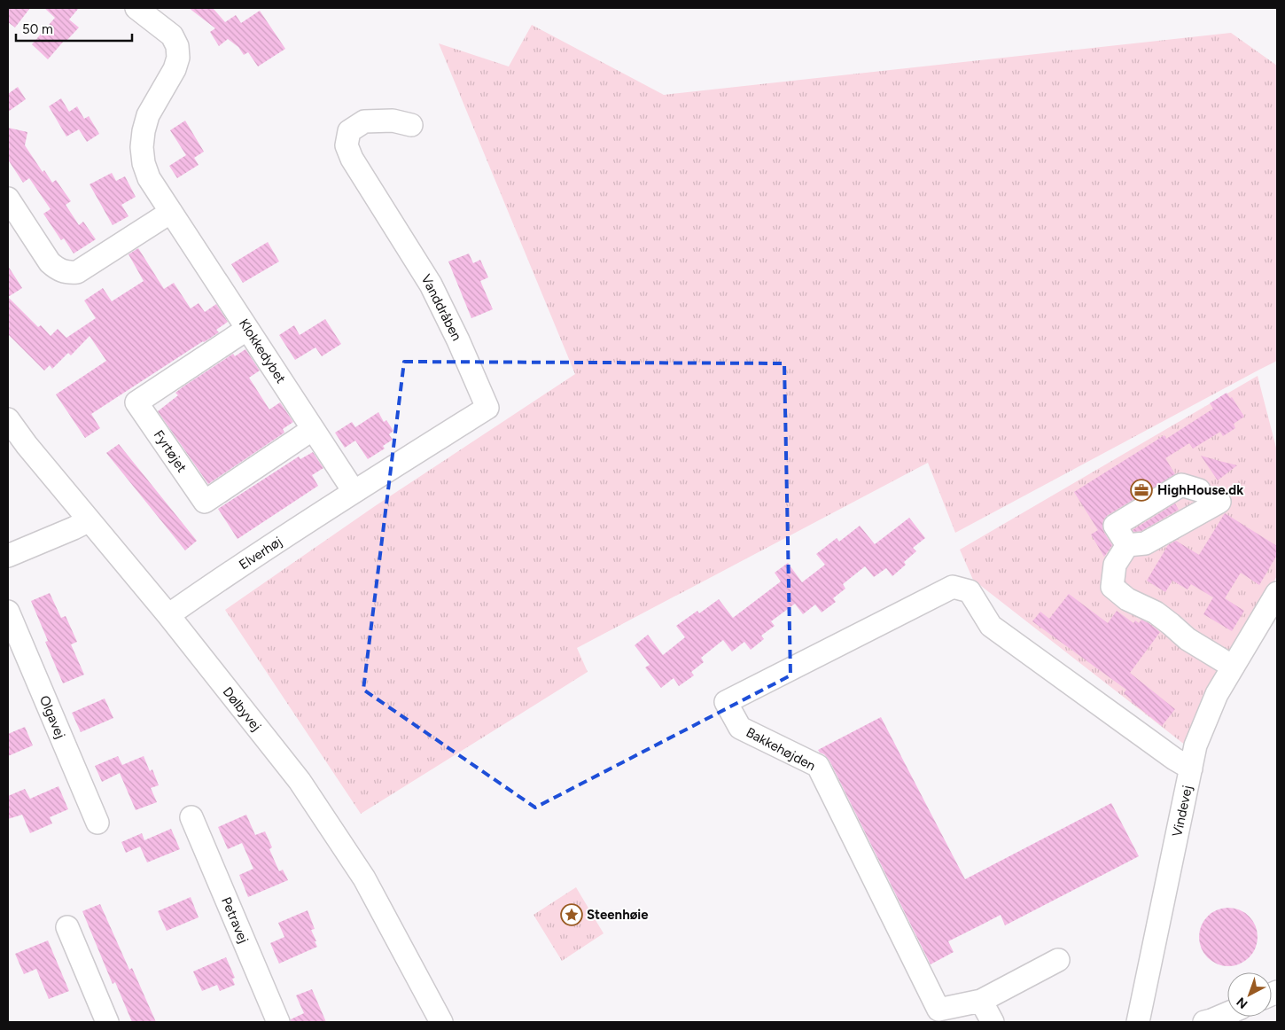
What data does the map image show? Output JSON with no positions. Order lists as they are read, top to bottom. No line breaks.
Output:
{"streets":{"street":["Vanddråben","Klokkedybet","Fyrtøjet","Elverhøj","Dølbyvej","Olgavej","Bakkehøjden","Vindevej","Petravej"]},"crossings":[["Vanddråben","Klokkedybet"],["Vanddråben","Elverhøj"],["Klokkedybet","Fyrtøjet"],["Klokkedybet","Elverhøj"],["Elverhøj","Dølbyvej"],["Bakkehøjden","Vindevej"]],"places":{"office":["HighHouse.dk"],"place":["Steenhøie"]},"scale_bar":"50 m","north":"bottom left"}
